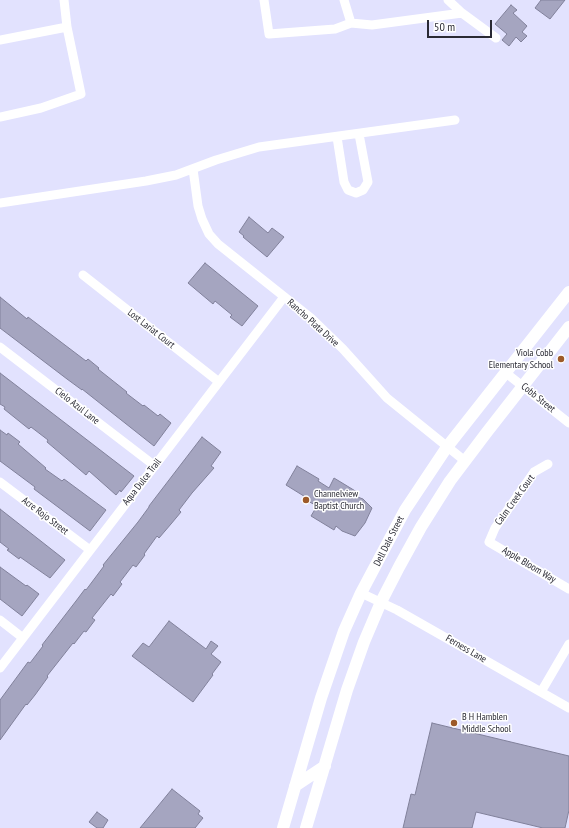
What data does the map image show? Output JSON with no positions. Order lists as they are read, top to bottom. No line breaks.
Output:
{"streets":{"main road":["Dell Dale Street"],"street":["Rancho Plata Drive","Lost Lariat Court","Cobb Street","Cielo Azul Lane","Aqua Dulce Trail","Calm Creek Court","Acre Rojo Street","Apple Bloom Way","Ferness Lane"]},"crossings":[["Rancho Plata Drive","Aqua Dulce Trail"],["Rancho Plata Drive","Dell Dale Street"],["Lost Lariat Court","Aqua Dulce Trail"],["Cobb Street","Dell Dale Street"],["Cielo Azul Lane","Aqua Dulce Trail"],["Aqua Dulce Trail","Acre Rojo Street"],["Calm Creek Court","Apple Bloom Way"],["Dell Dale Street","Ferness Lane"]],"places":["Viola Cobb Elementary School","Channelview Baptist Church","B H Hamblen Middle School"],"scale_bar":"50 m"}
